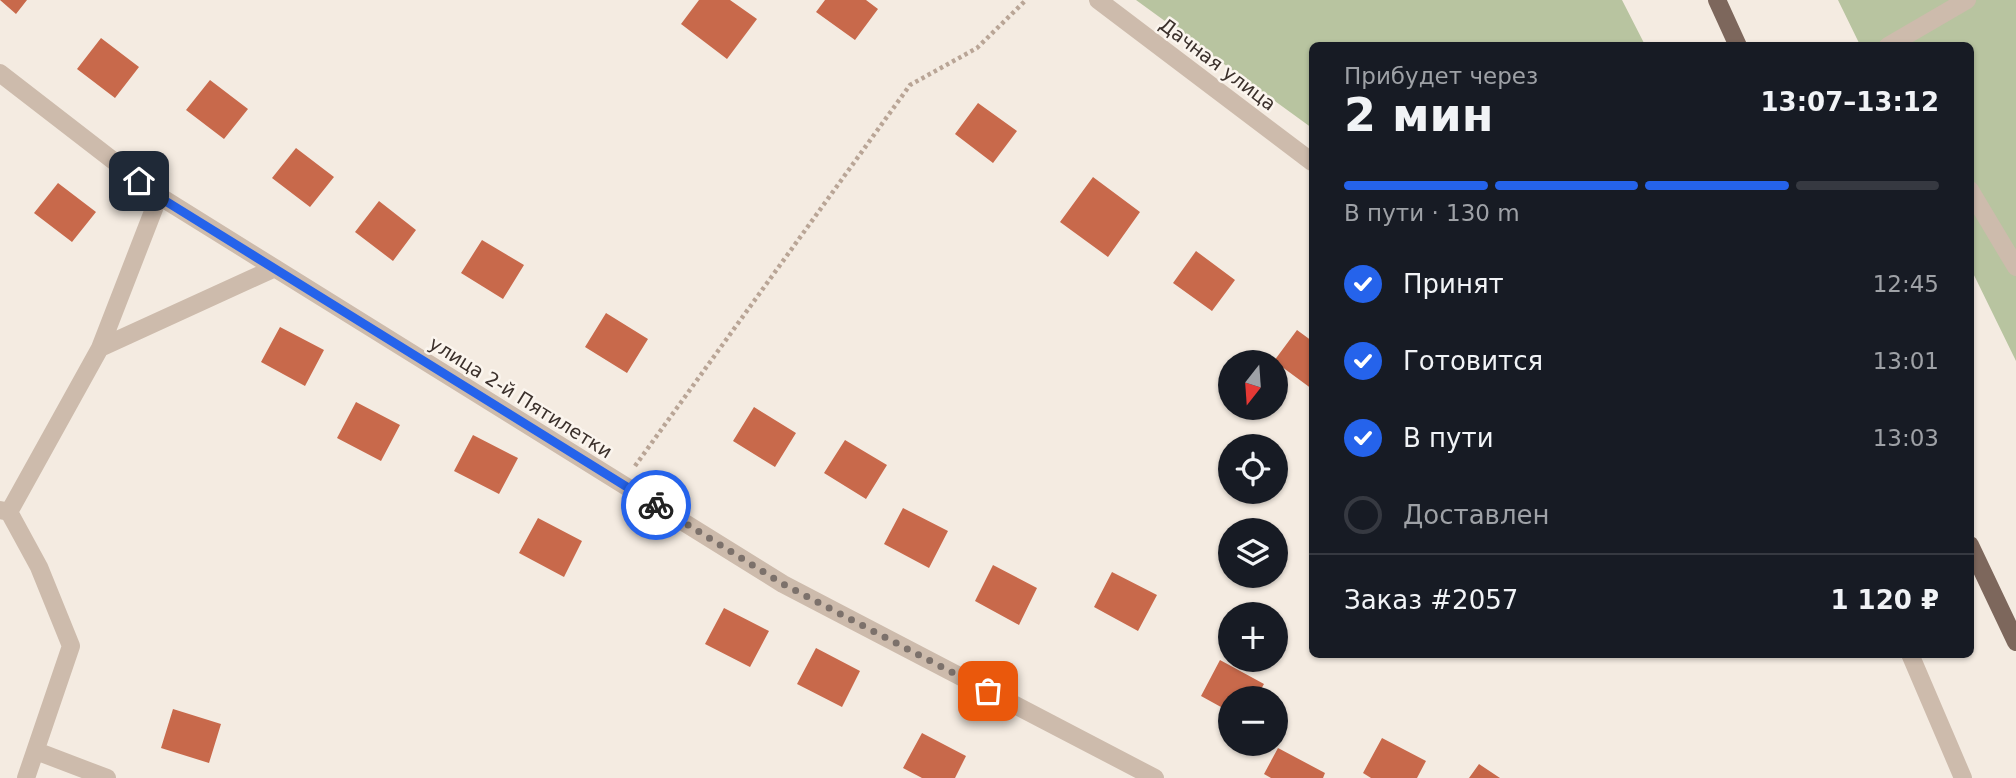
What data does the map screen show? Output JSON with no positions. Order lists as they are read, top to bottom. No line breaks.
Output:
{"streets":{"street":["Дачная улица","улица 2-й Пятилетки"]},"north":"bottom","page":{"heading":["2 мин","Прибудет через","13:07–13:12"],"panel":["Заказ #2057","1 120 ₽"],"bar":"В пути · 130 m","list":[["Принят","12:45"],["Готовится","13:01"],["В пути","13:03"],"Доставлен"],"map_buttons":["+","−"]}}
